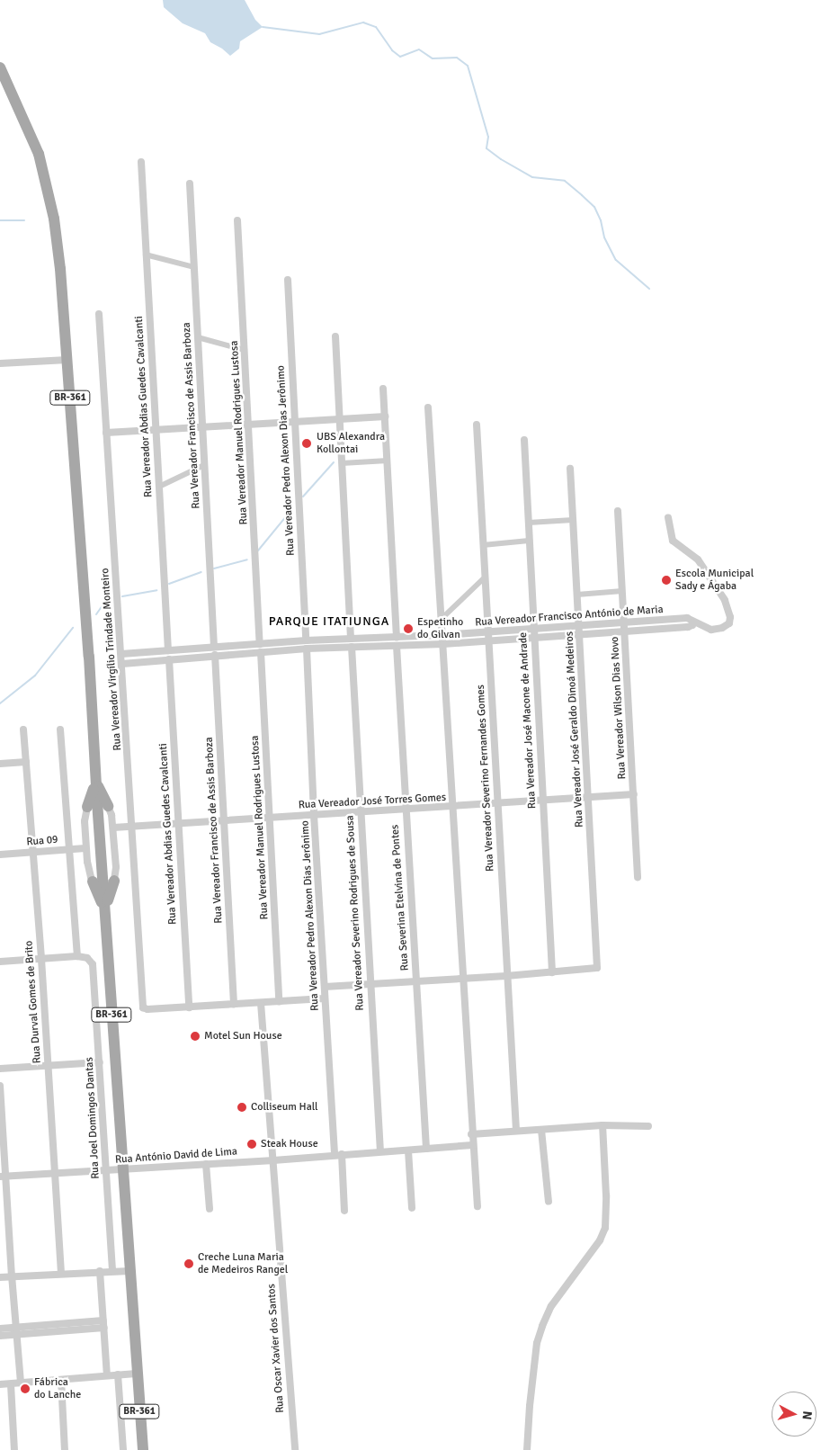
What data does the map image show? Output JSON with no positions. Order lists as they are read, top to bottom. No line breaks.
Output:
{"streets":{"main road":["BR-361"],"street":["Rua Vereador Abdias Guedes Cavalcanti","Rua Vereador Francisco de Assis Barboza","Rua Vereador Manuel Rodrigues Lustosa","Rua Vereador Pedro Alexon Dias Jerônimo","Rua Vereador Francisco António de Maria","Rua Vereador Virgílio Trindade Monteiro","Rua Vereador Wilson Dias Novo","Rua Vereador José Macone de Andrade","Rua Vereador José Geraldo Dinoá Medeiros","Rua Vereador Severino Fernandes Gomes","Rua Vereador José Torres Gomes","Rua 09","Rua Severina Etelvina de Pontes","Rua Vereador Severino Rodrigues de Sousa","Rua Durval Gomes de Brito","Rua Joel Domingos Dantas","Rua António David de Lima","Rua Oscar Xavier dos Santos"]},"crossings":[["BR-361","Rua António David de Lima"],["Rua Vereador Abdias Guedes Cavalcanti","Rua Vereador Francisco António de Maria"],["Rua Vereador Abdias Guedes Cavalcanti","Rua Vereador Virgílio Trindade Monteiro"],["Rua Vereador Abdias Guedes Cavalcanti","Rua Vereador José Torres Gomes"],["Rua Vereador Francisco de Assis Barboza","Rua Vereador Francisco António de Maria"],["Rua Vereador Francisco de Assis Barboza","Rua Vereador José Torres Gomes"],["Rua Vereador Manuel Rodrigues Lustosa","Rua Vereador Francisco António de Maria"],["Rua Vereador Manuel Rodrigues Lustosa","Rua Vereador José Torres Gomes"],["Rua Vereador Pedro Alexon Dias Jerônimo","Rua Vereador Francisco António de Maria"],["Rua Vereador Pedro Alexon Dias Jerônimo","Rua Vereador José Torres Gomes"],["Rua Vereador Pedro Alexon Dias Jerônimo","Rua António David de Lima"],["Rua Vereador Francisco António de Maria","Rua Vereador Virgílio Trindade Monteiro"],["Rua Vereador Francisco António de Maria","Rua Vereador Wilson Dias Novo"],["Rua Vereador Francisco António de Maria","Rua Vereador José Macone de Andrade"],["Rua Vereador Francisco António de Maria","Rua Vereador José Geraldo Dinoá Medeiros"],["Rua Vereador Francisco António de Maria","Rua Vereador Severino Fernandes Gomes"],["Rua Vereador Virgílio Trindade Monteiro","Rua Vereador José Torres Gomes"],["Rua Vereador Wilson Dias Novo","Rua Vereador José Torres Gomes"],["Rua Vereador José Macone de Andrade","Rua Vereador José Geraldo Dinoá Medeiros"],["Rua Vereador José Macone de Andrade","Rua Vereador José Torres Gomes"],["Rua Vereador José Geraldo Dinoá Medeiros","Rua Vereador José Torres Gomes"],["Rua Vereador Severino Fernandes Gomes","Rua Vereador José Torres Gomes"],["Rua Vereador José Torres Gomes","Rua Severina Etelvina de Pontes"],["Rua Vereador José Torres Gomes","Rua Vereador Severino Rodrigues de Sousa"],["Rua 09","Rua Durval Gomes de Brito"],["Rua Severina Etelvina de Pontes","Rua António David de Lima"],["Rua Vereador Severino Rodrigues de Sousa","Rua António David de Lima"],["Rua Durval Gomes de Brito","Rua António David de Lima"],["Rua Joel Domingos Dantas","Rua António David de Lima"],["Rua António David de Lima","Rua Oscar Xavier dos Santos"]],"districts":["PARQUE ITATIUNGA"],"places":["UBS Alexandra Kollontai","Escola Municipal Sady e Ágaba","Espetinho do Gilvan","Motel Sun House","Colliseum Hall","Steak House","Creche Luna Maria de Medeiros Rangel","Fábrica do Lanche"],"north":"right"}
